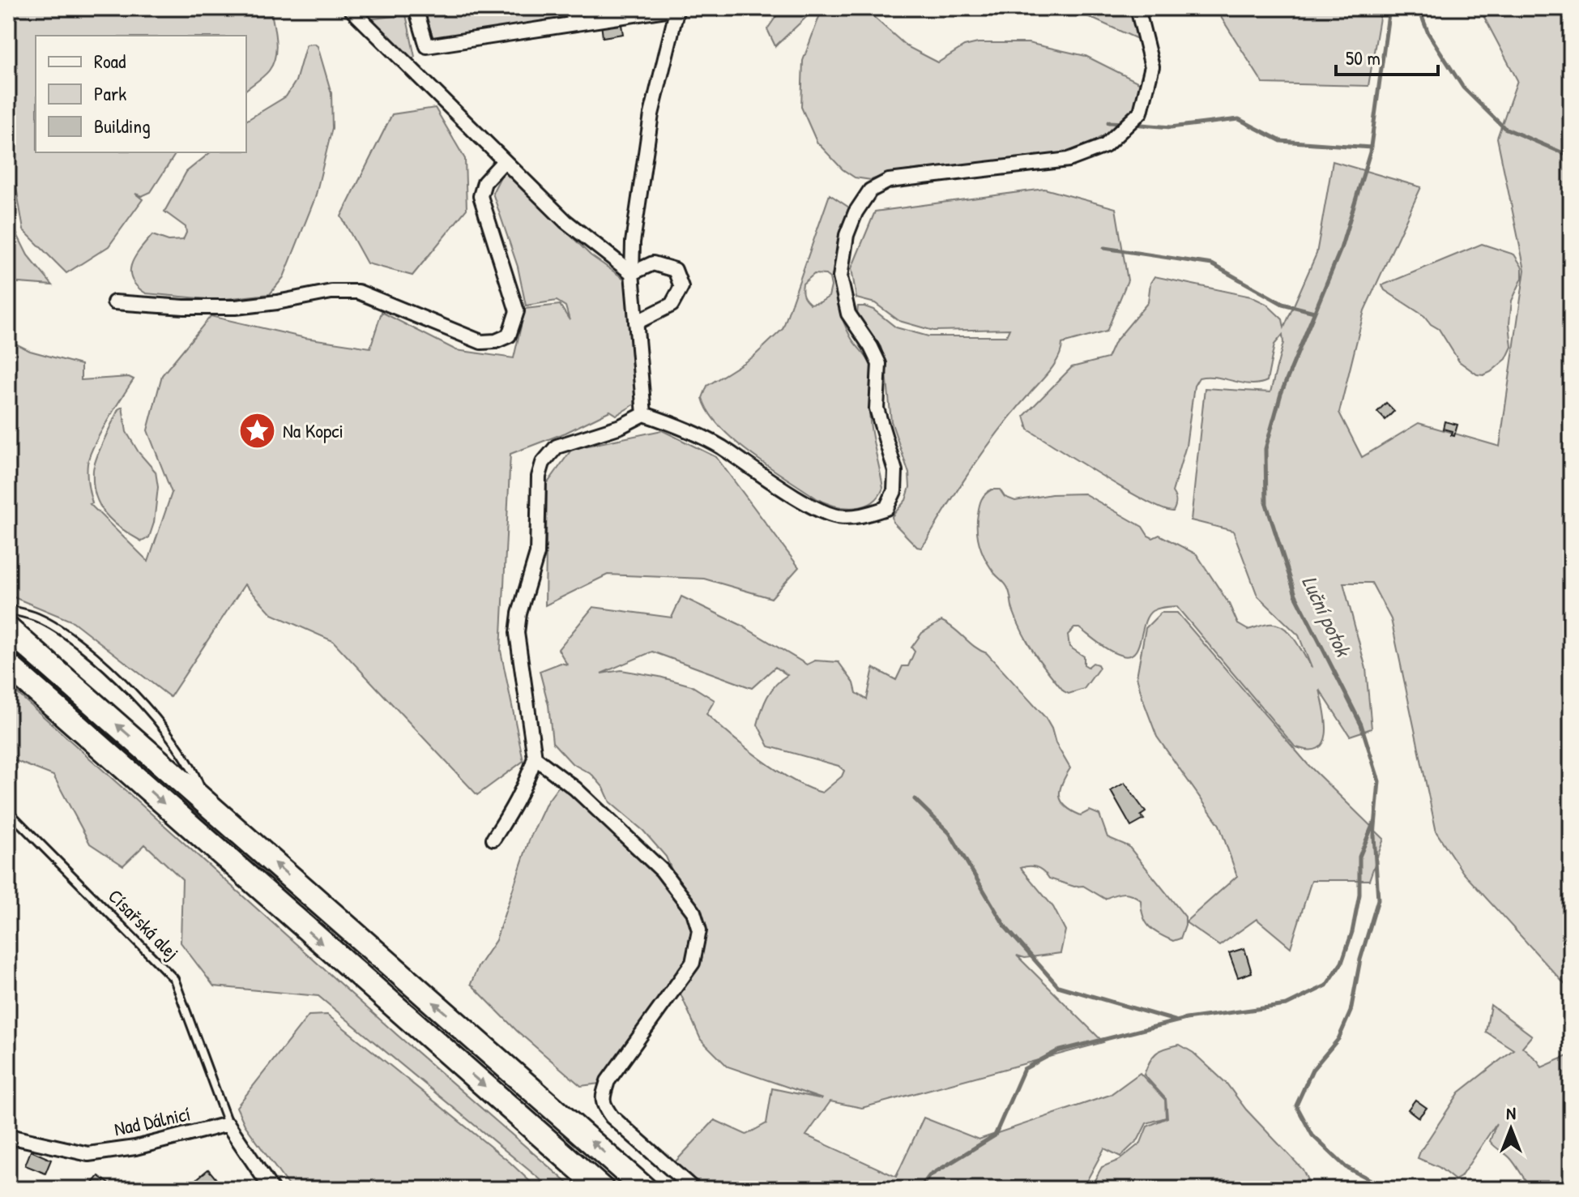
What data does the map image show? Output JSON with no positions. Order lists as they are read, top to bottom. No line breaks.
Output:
{"streets":{"street":["Nad Dálnicí"],"lane":["Císařská alej"]},"crossings":[["Císařská alej","Nad Dálnicí"]],"water":["Luční potok"],"places":{"place":["Na Kopci"]},"legend":["Road","Park","Building"],"scale_bar":"50 m","north":"top"}
